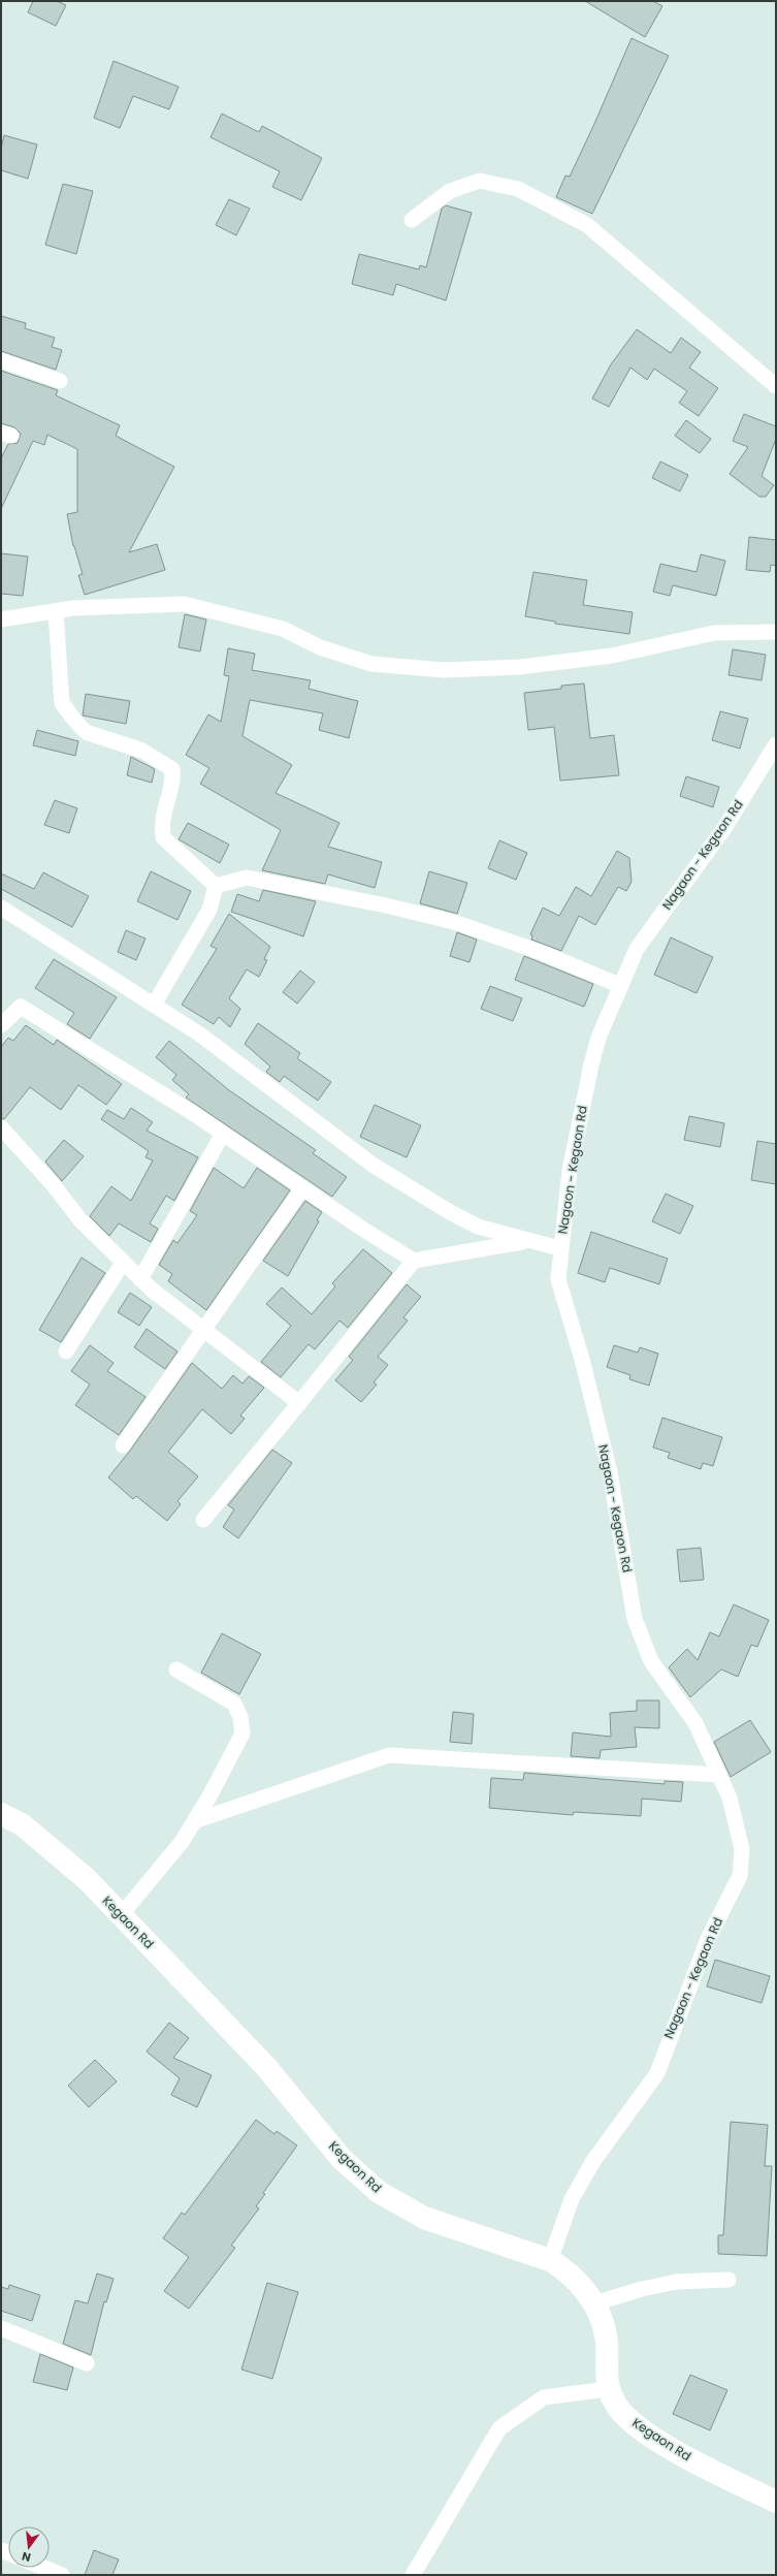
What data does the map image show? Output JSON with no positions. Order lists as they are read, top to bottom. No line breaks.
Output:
{"streets":{"street":["Nagaon - Kegaon Rd","Kegaon Rd"]},"crossings":[["Nagaon - Kegaon Rd","Kegaon Rd"]],"north":"bottom"}
